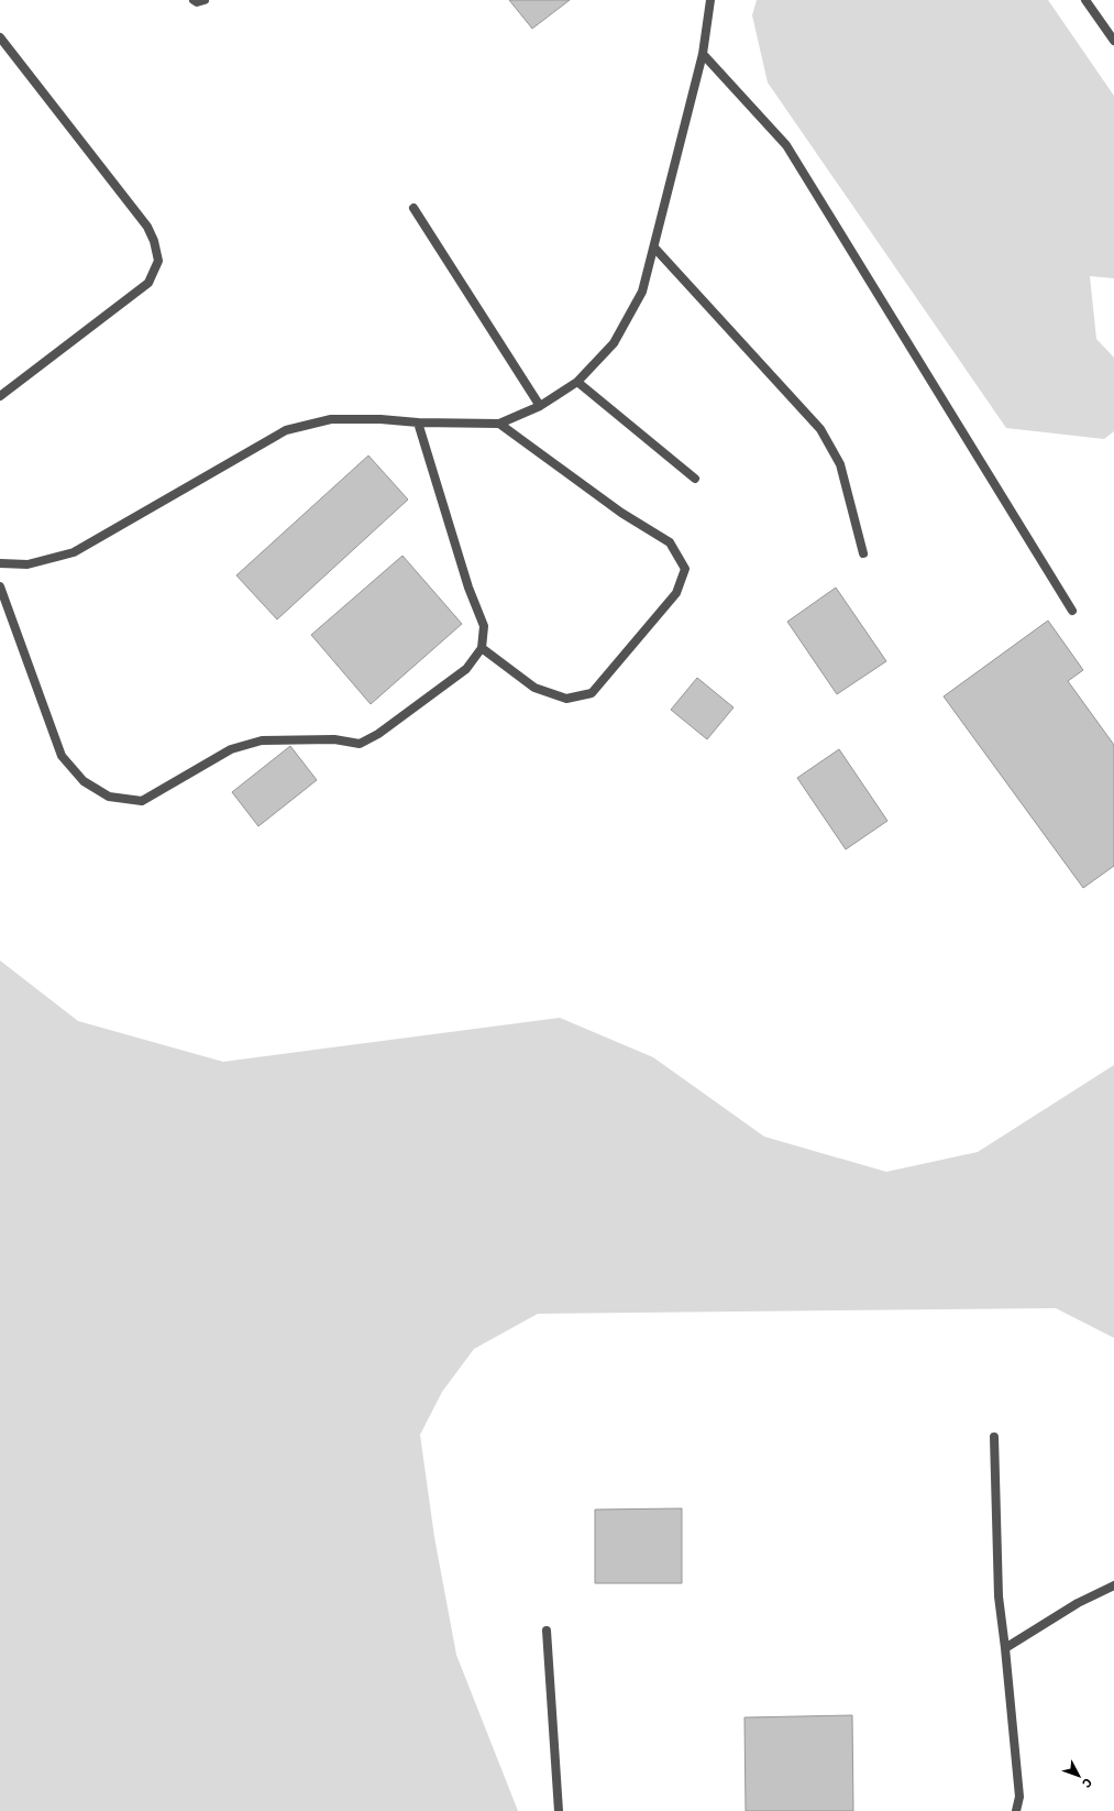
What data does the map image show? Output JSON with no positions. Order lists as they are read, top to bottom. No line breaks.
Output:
{"north":"bottom right"}
